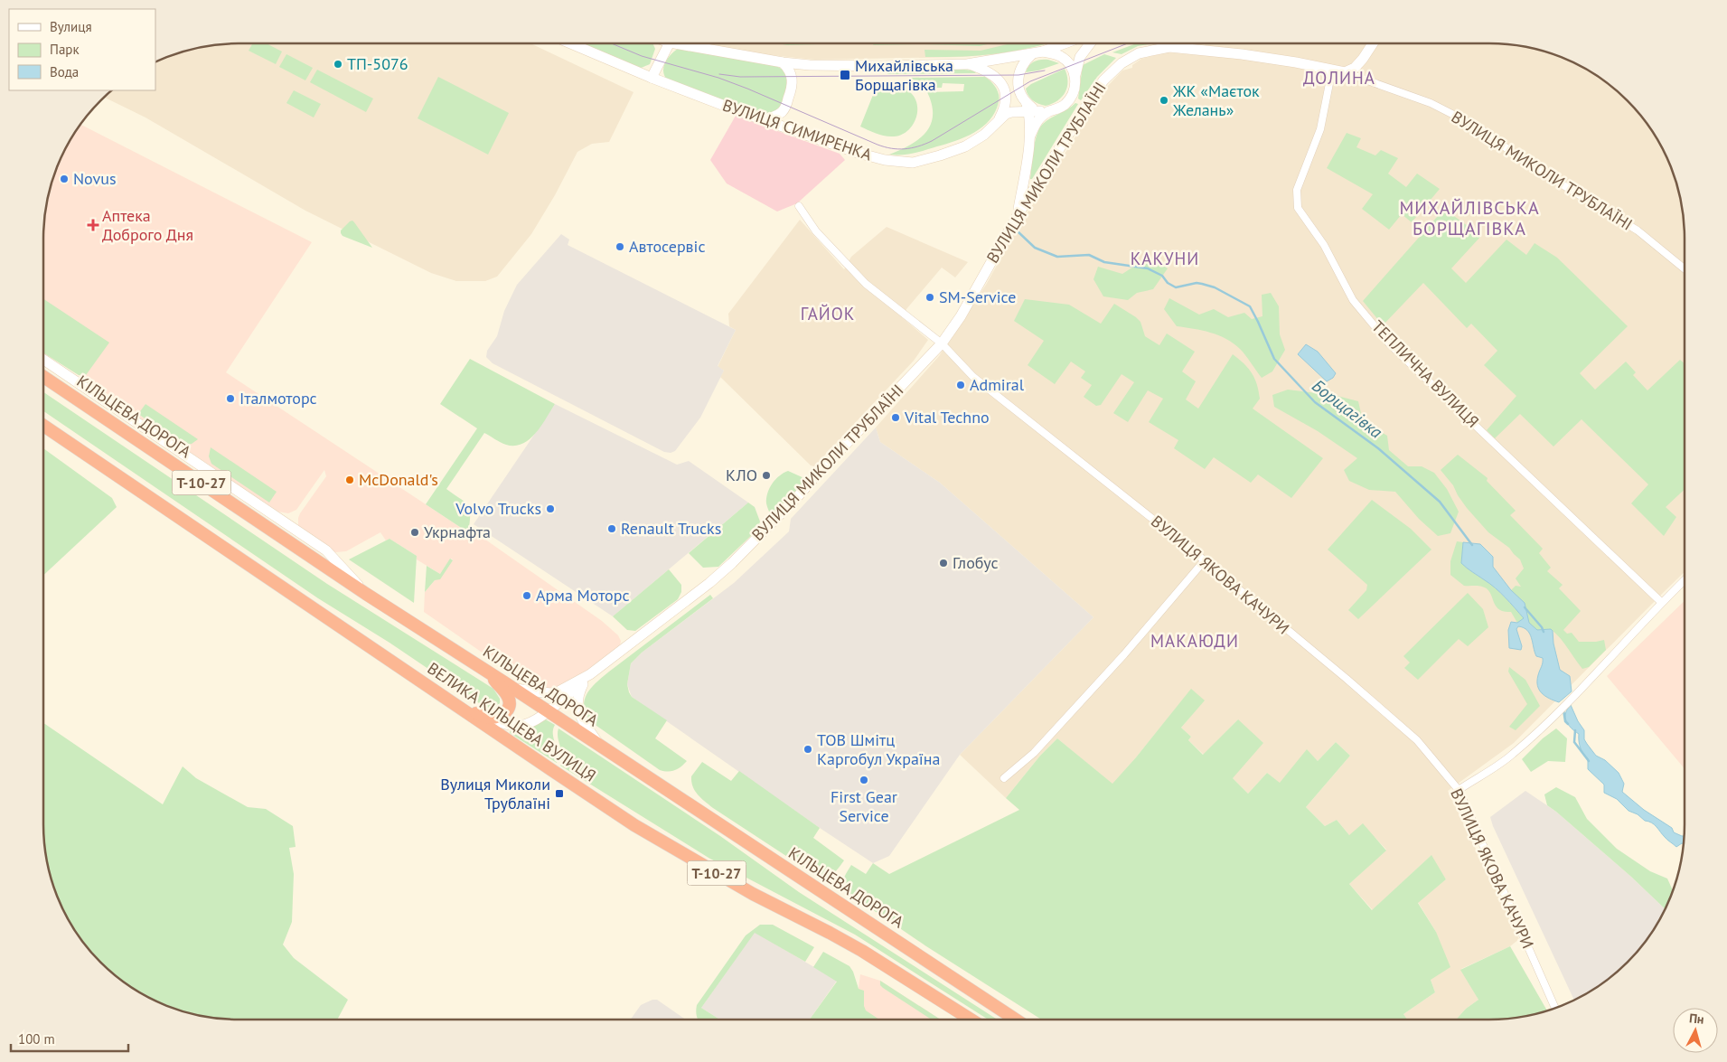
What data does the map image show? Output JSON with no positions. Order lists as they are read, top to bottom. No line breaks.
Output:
{"streets":{"highway":["КІЛЬЦЕВА ДОРОГА","Т-10-27","ВЕЛИКА КІЛЬЦЕВА ВУЛИЦЯ"],"street":["ВУЛИЦЯ СИМИРЕНКА","ВУЛИЦЯ МИКОЛИ ТРУБЛАЇНІ","ТЕПЛИЧНА ВУЛИЦЯ","ВУЛИЦЯ ЯКОВА КАЧУРИ"]},"crossings":[["ВУЛИЦЯ МИКОЛИ ТРУБЛАЇНІ","ТЕПЛИЧНА ВУЛИЦЯ"],["ВУЛИЦЯ МИКОЛИ ТРУБЛАЇНІ","КІЛЬЦЕВА ДОРОГА"],["ВУЛИЦЯ МИКОЛИ ТРУБЛАЇНІ","ВУЛИЦЯ ЯКОВА КАЧУРИ"]],"districts":["ДОЛИНА","МИХАЙЛІВСЬКА БОРЩАГІВКА","КАКУНИ","ГАЙОК","МАКАЮДИ"],"water":["Борщагівка"],"places":{"other":["ТП-5076","ЖК «Маєток Желань»","Novus","Автосервіс","SM-Service","Admiral","Італмоторс","Vital Techno","КЛО","McDonald's","Volvo Trucks","Renault Trucks","Укрнафта","Глобус","Арма Моторс","ТОВ Шмітц Каргобул Україна","First Gear Service"],"transit":["Михайлівська Борщагівка","Вулиця Миколи Трублаїні"],"health":["Аптека Доброго Дня"]},"legend":["Вулиця","Парк","Вода"],"scale_bar":"100 m","north":"top"}
